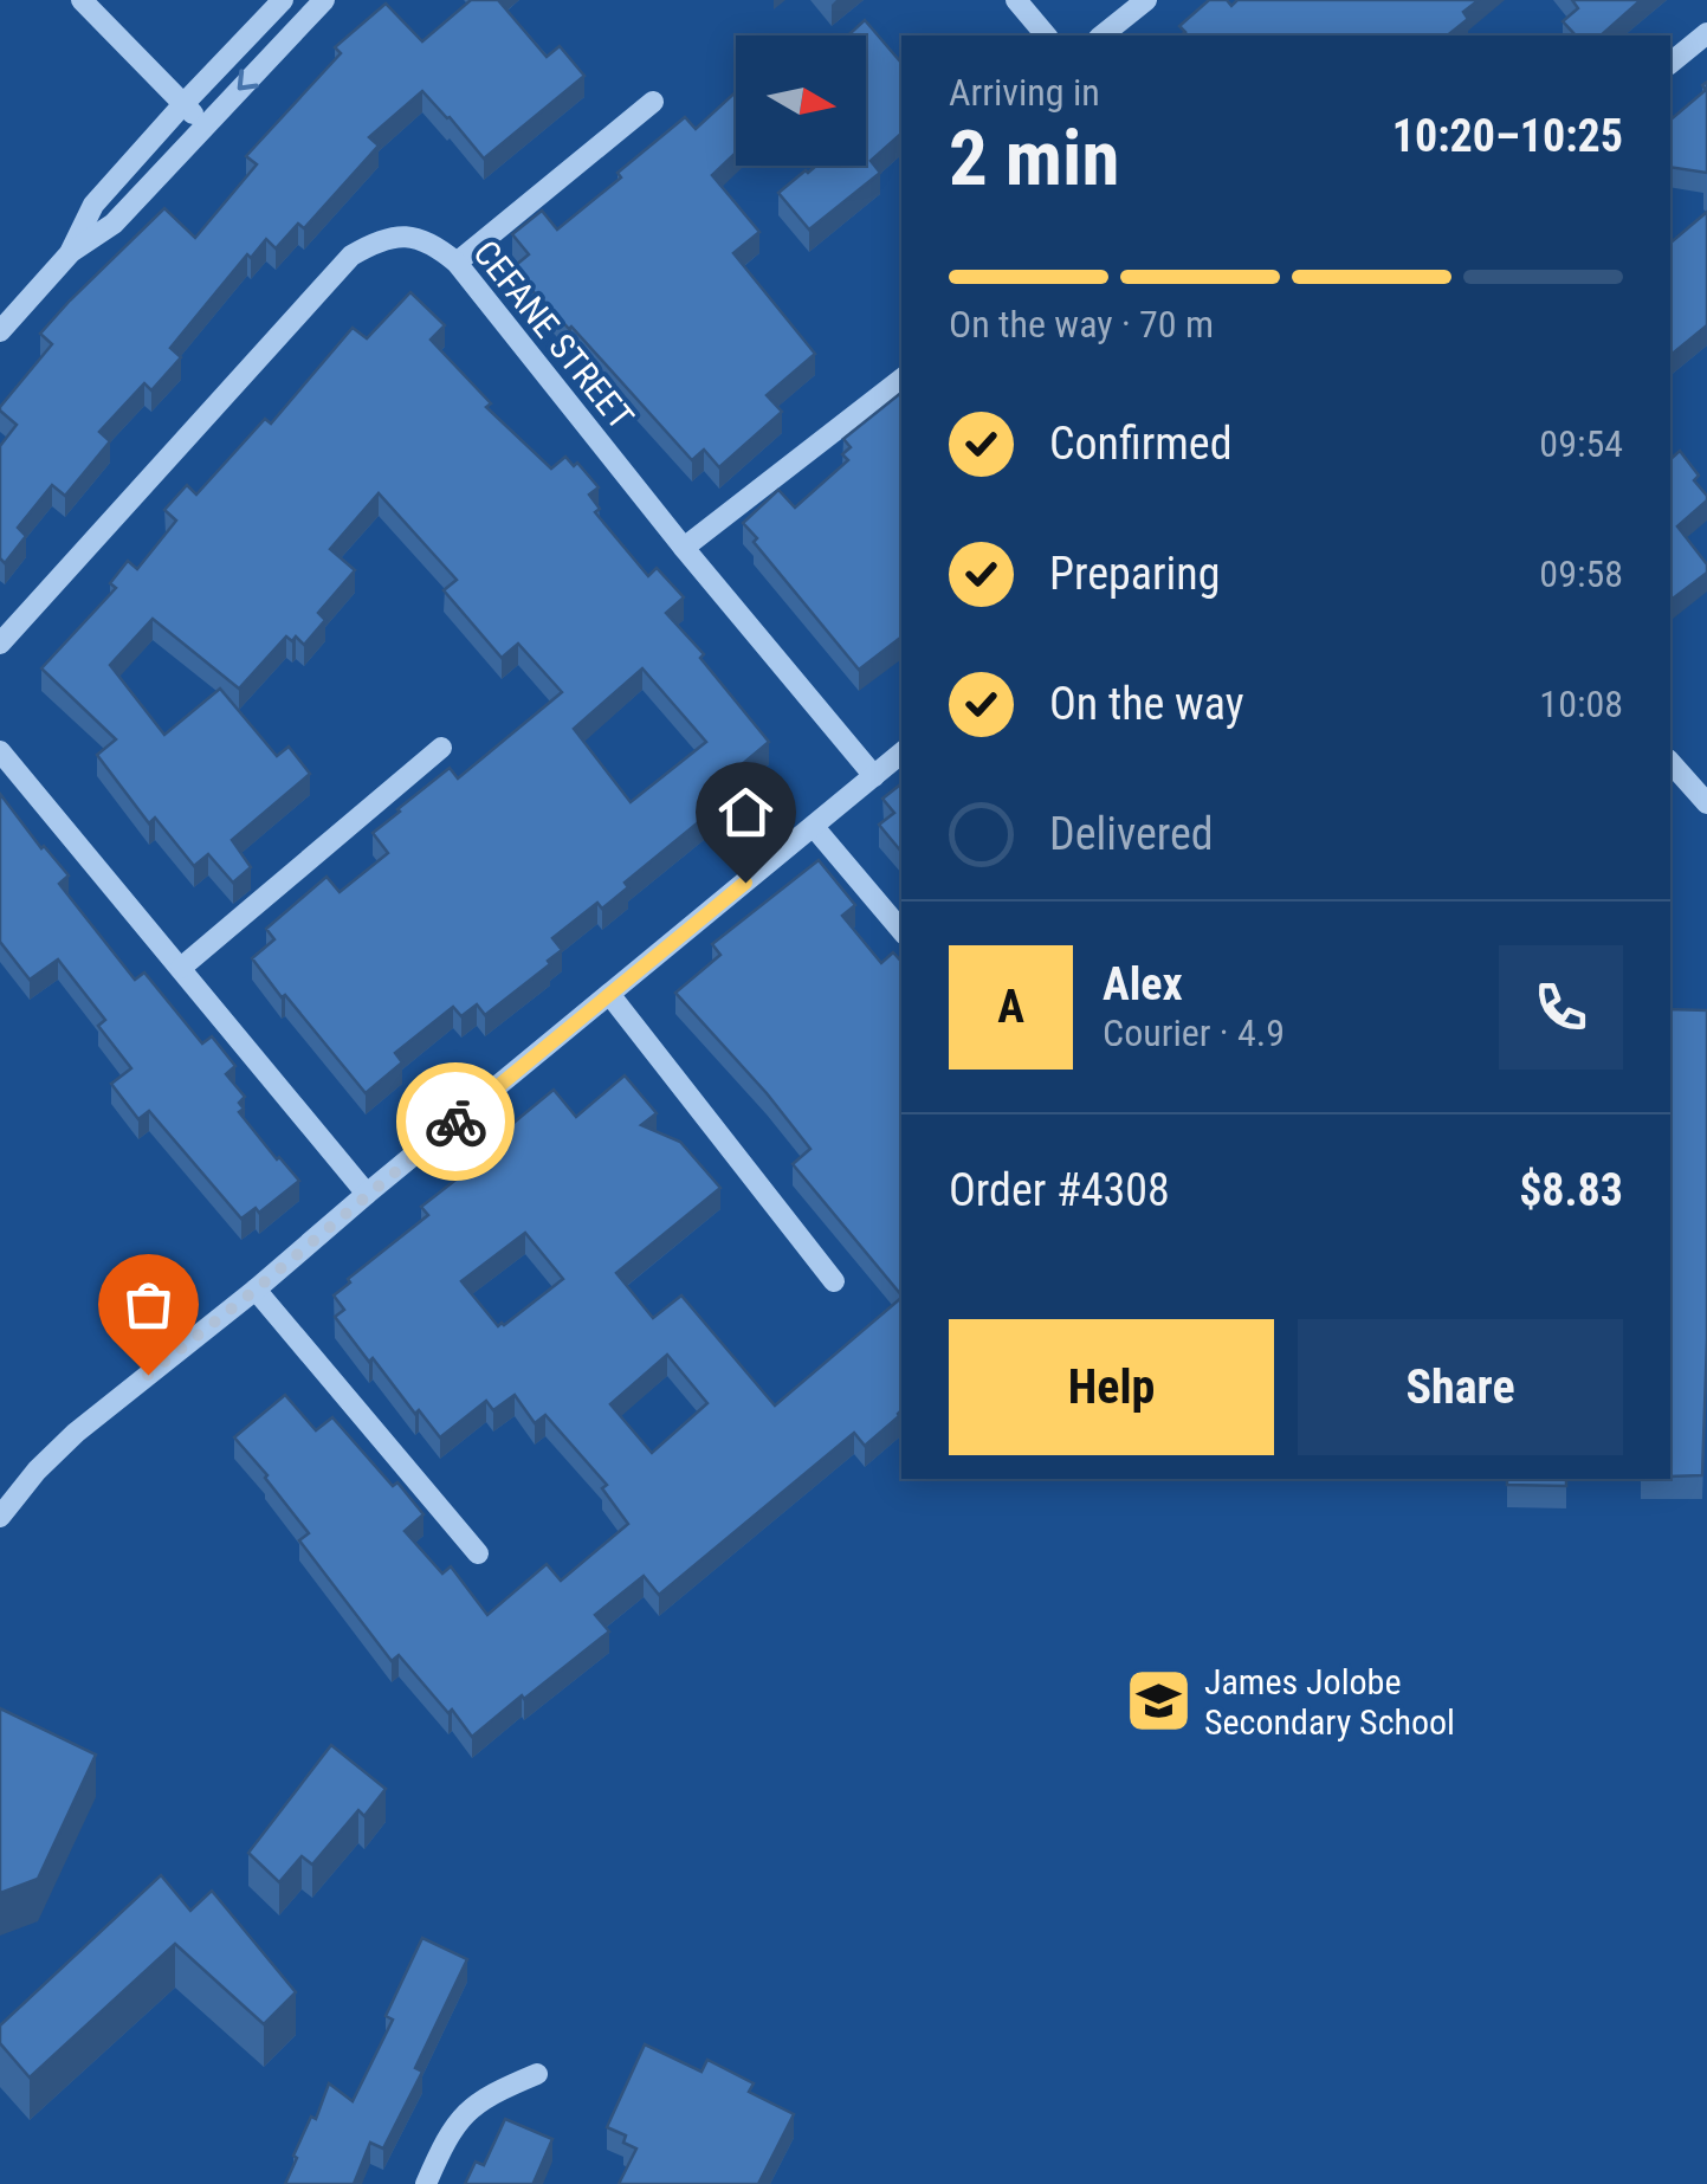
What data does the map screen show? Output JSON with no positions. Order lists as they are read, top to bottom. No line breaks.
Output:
{"streets":{"street":["CEFANE STREET"]},"places":{"school or university":["James Jolobe Secondary School"]},"north":"right","page":{"heading":["2 min","Arriving in","10:20–10:25"],"panel":["Alex","Courier · 4.9","Order #4308","$8.83"],"bar":"On the way · 70 m","list":[["Confirmed","09:54"],["Preparing","09:58"],["On the way","10:08"],"Delivered"],"round":"A","buttons":["Help","Share"]}}
